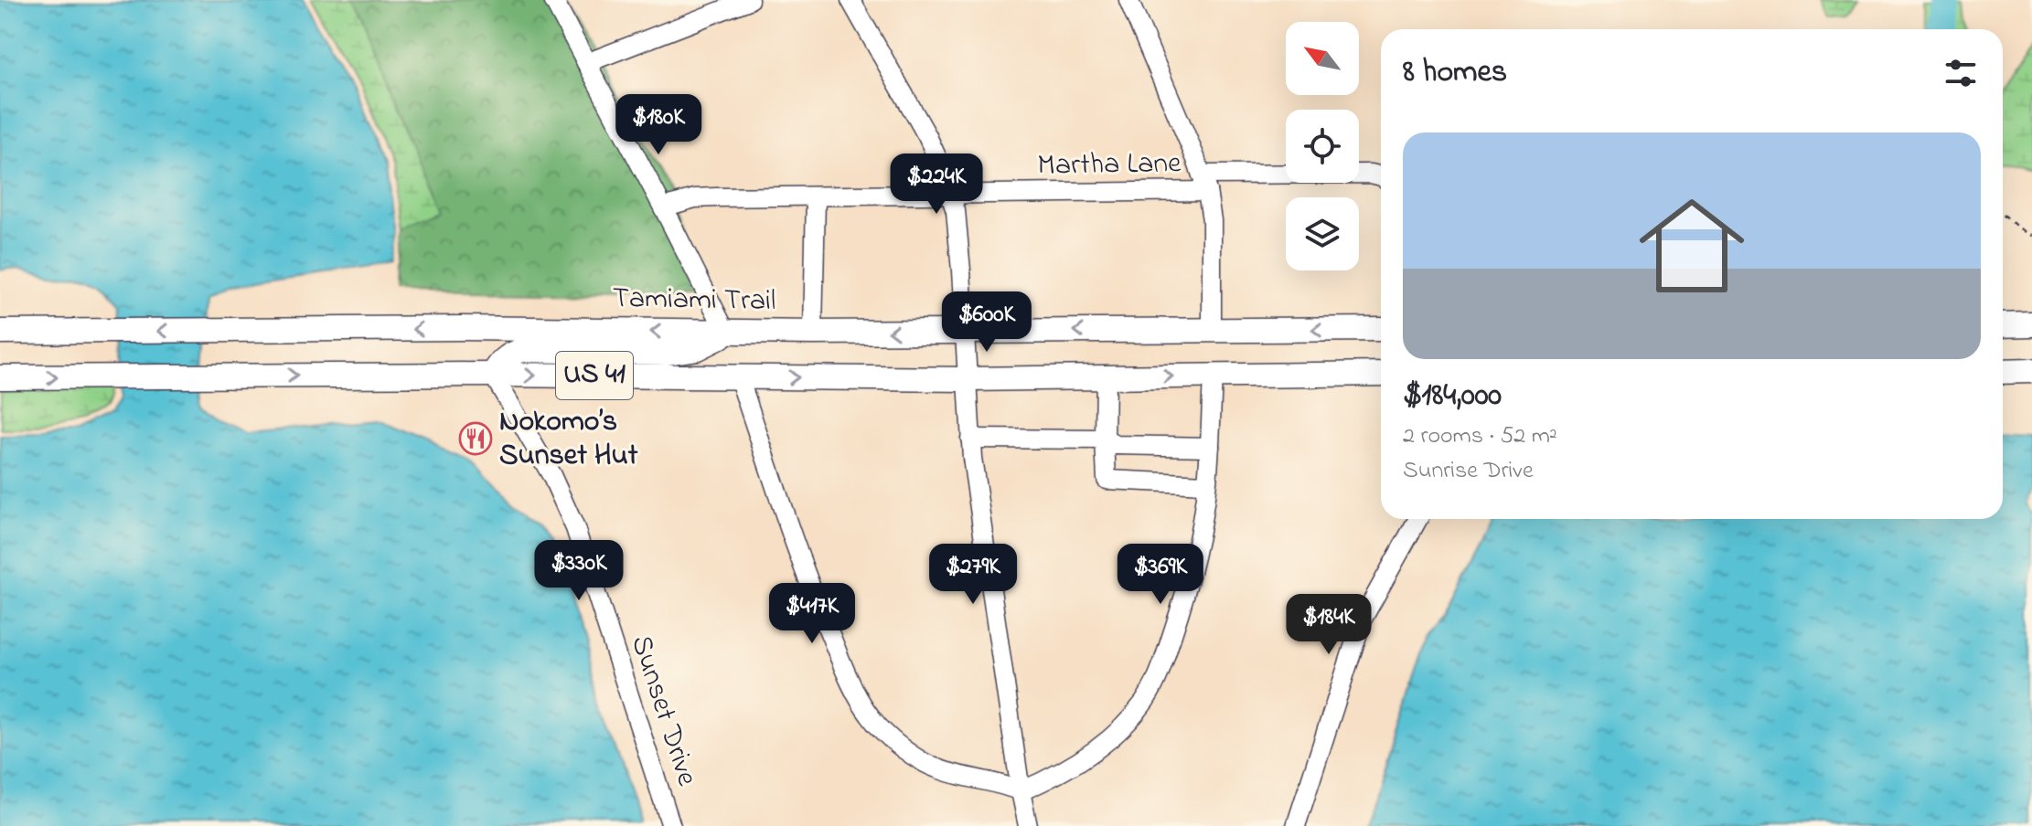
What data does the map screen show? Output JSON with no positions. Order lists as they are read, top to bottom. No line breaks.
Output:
{"streets":{"main road":["Tamiami Trail","US 41"],"street":["Martha Lane","Sunset Drive"]},"crossings":[["US 41","Sunset Drive"]],"places":{"restaurant":["Nokomo’s Sunset Hut"]},"north":"top left","page":{"heading":"8 homes","price":["$180K","$224K","$600K","$330K","$279K","$369K","$417K","$184K"],"list":[{"name":"$184,000","note":"2 rooms · 52 m² · Sunrise Drive"}]}}
